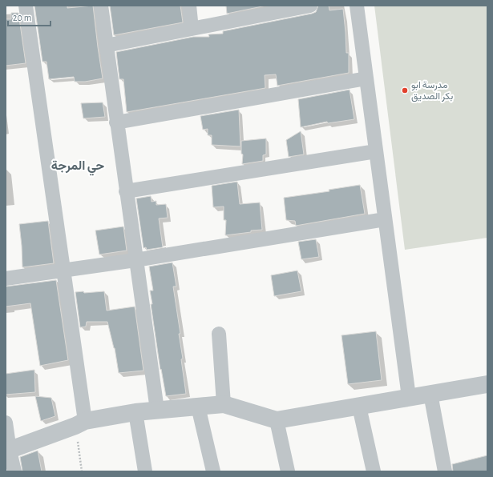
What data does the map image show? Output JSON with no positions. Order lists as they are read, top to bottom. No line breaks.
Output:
{"districts":["حي المرجة"],"places":["مدرسة ابو بكر الصديق"],"scale_bar":"20 m"}
